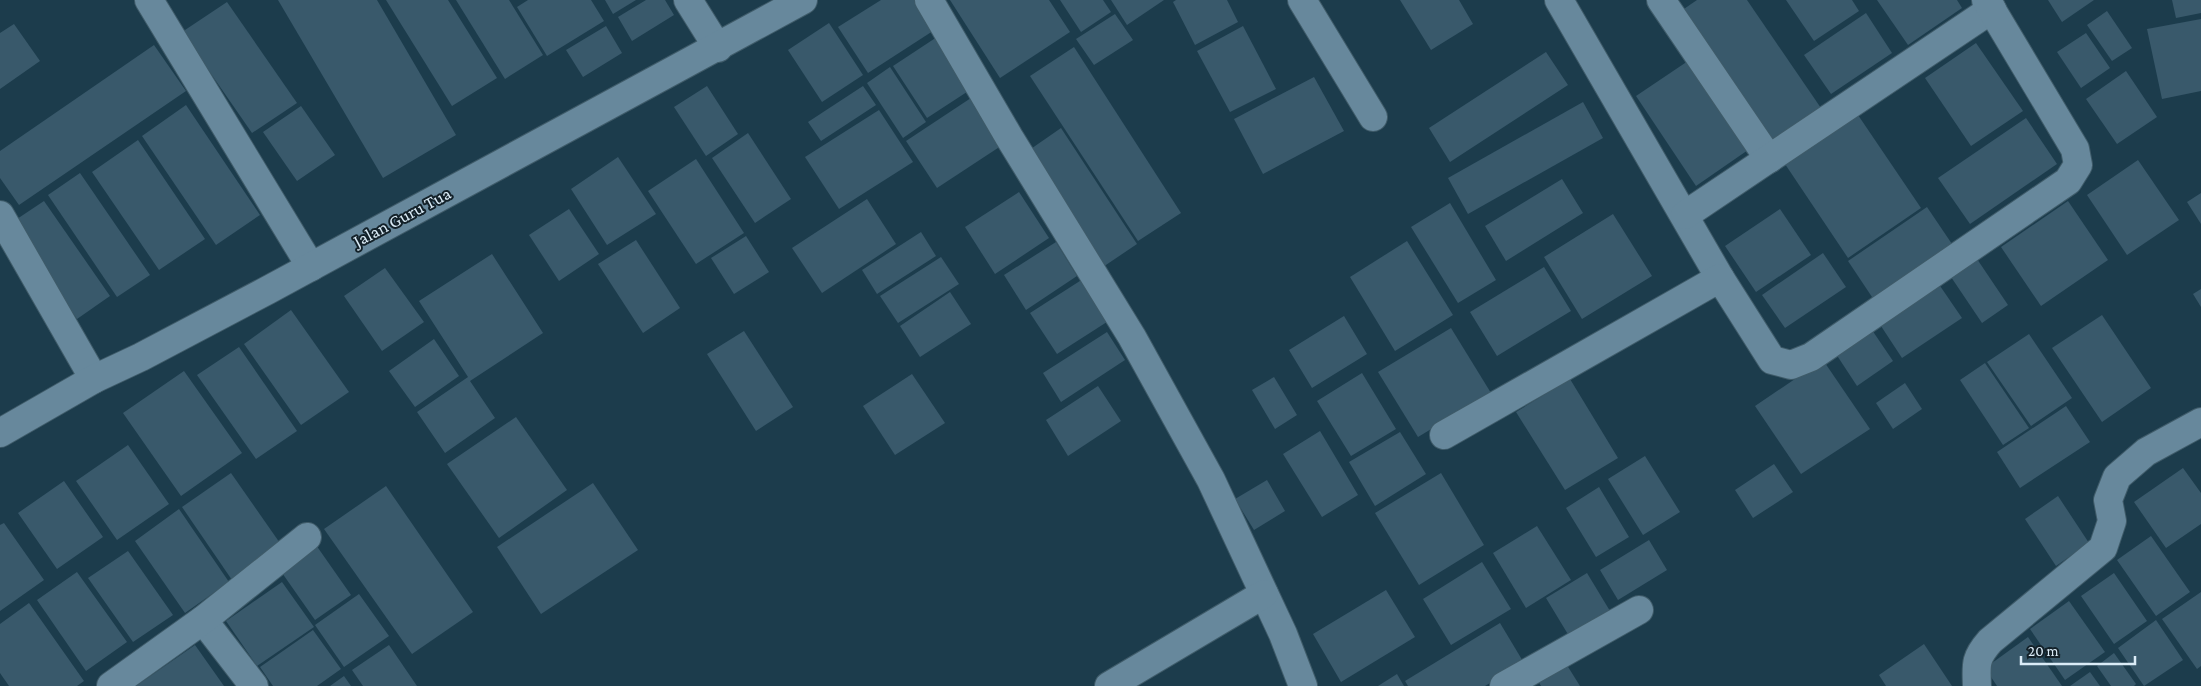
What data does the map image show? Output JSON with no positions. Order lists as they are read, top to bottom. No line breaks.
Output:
{"streets":{"street":["Jalan Guru Tua"]},"scale_bar":"20 m"}
